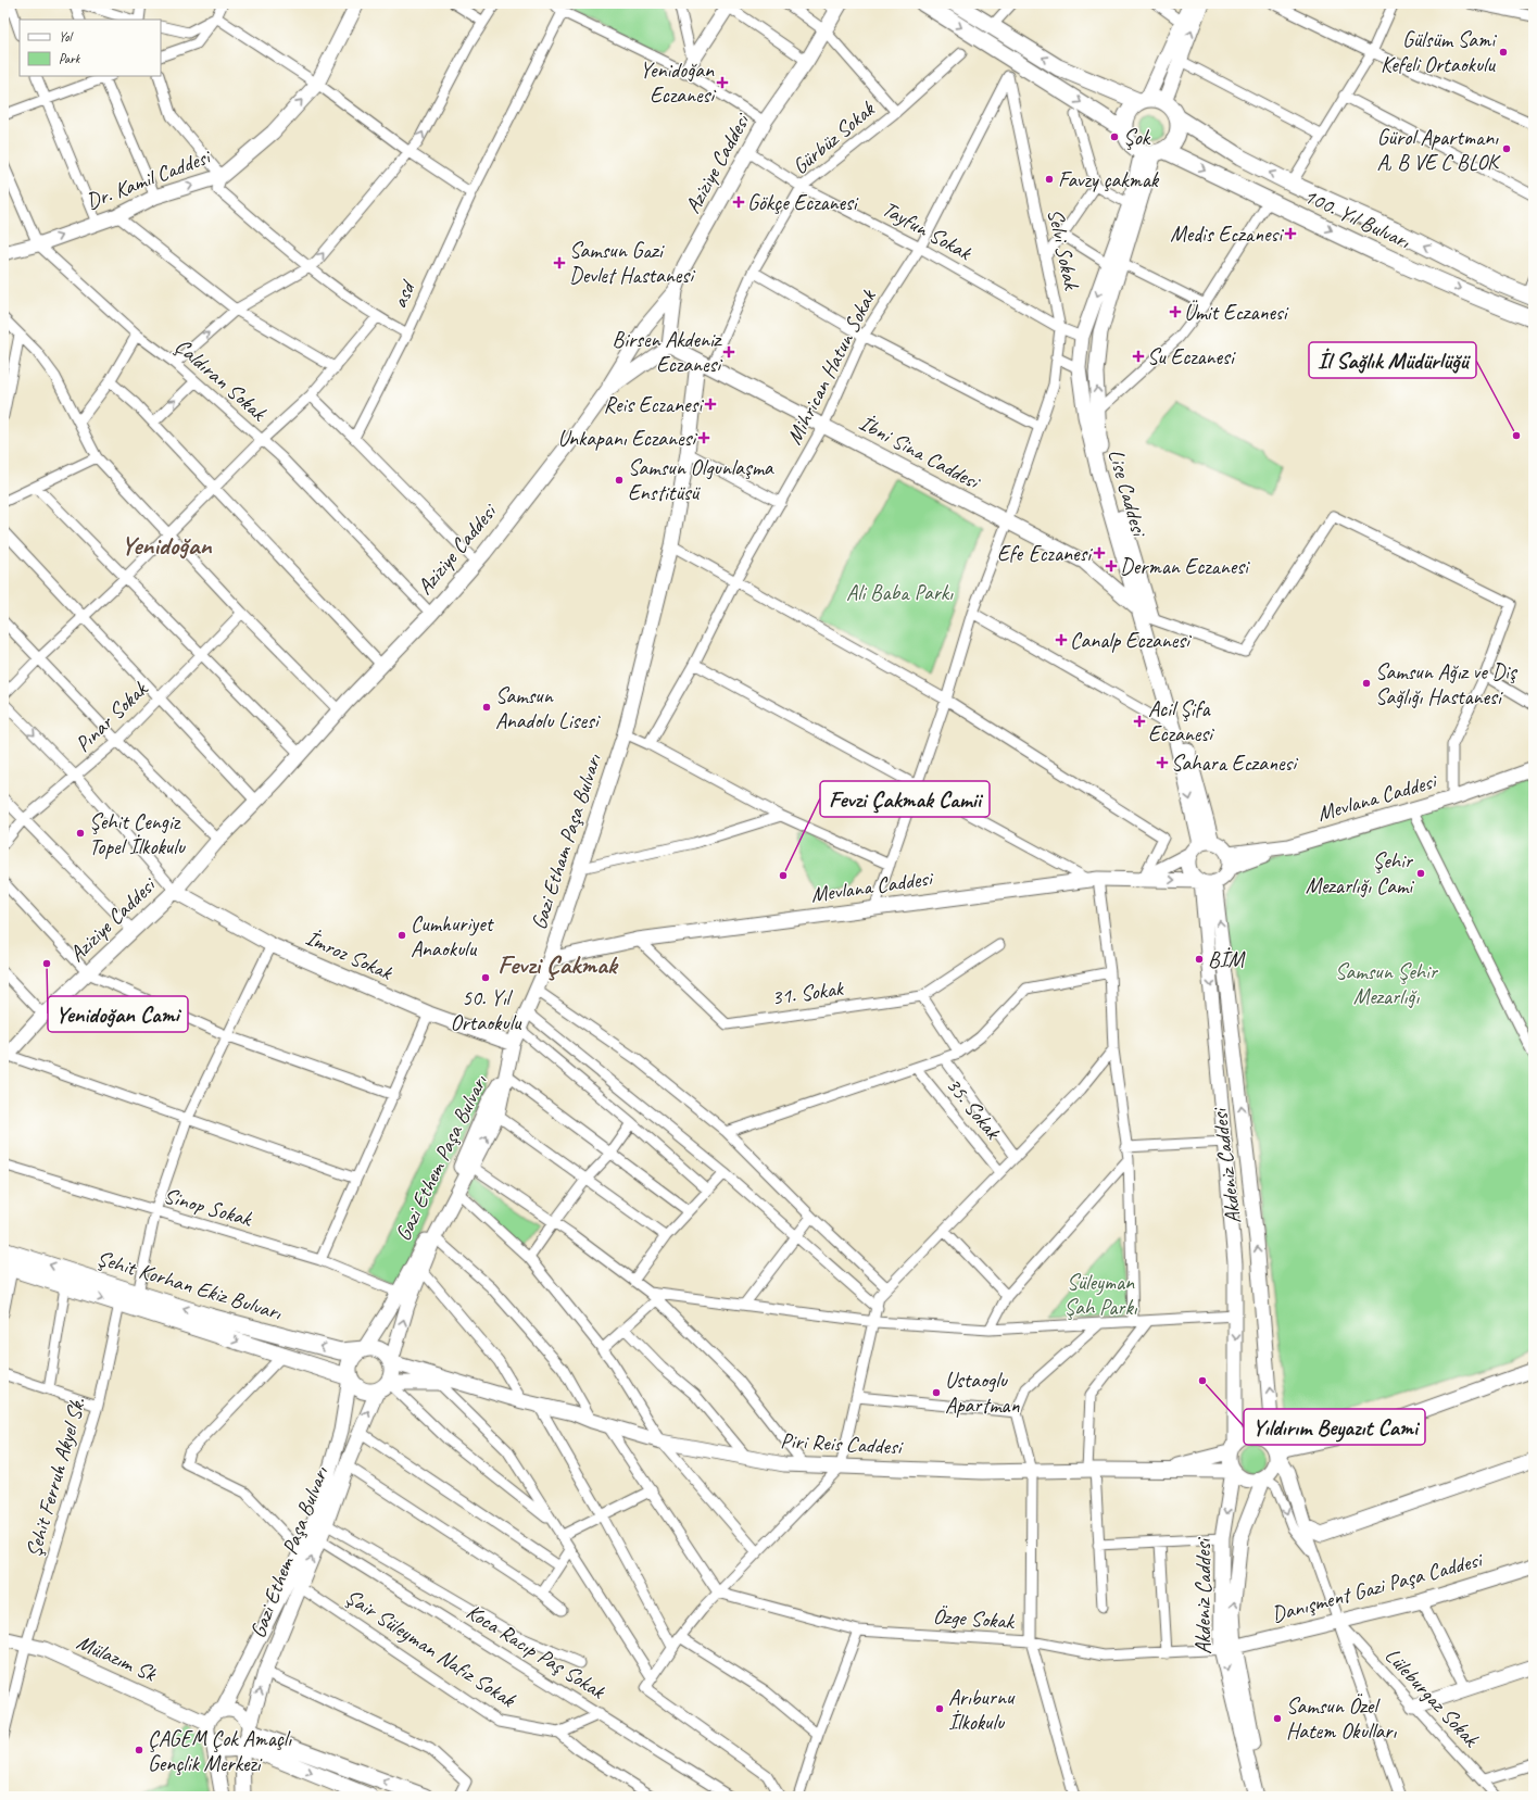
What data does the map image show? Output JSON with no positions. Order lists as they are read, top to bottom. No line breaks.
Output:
{"streets":{"main road":["Aziziye Caddesi","Dr. Kamil Caddesi","100. Yıl Bulvarı","İbni Sina Caddesi","Lise Caddesi","Mevlana Caddesi","Gazi Etham Paşa Bulvarı","İmroz Sokak","Gazi Ethem Paşa Bulvarı","Akdeniz Caddesi","Şehit Korhan Ekiz Bulvarı","Piri Reis Caddesi","Danışment Gazi Paşa Caddesi","Mülazım Sk"],"street":["Gürbüz Sokak","Tayfun Sokak","Selvi Sokak","asd","Mihrican Hatun Sokak","Çaldıran Sokak","Pınar Sokak","31. Sokak","35. Sokak","Sinop Sokak","Şehit Ferruh Akyel Sk.","Özge Sokak","Şair Süleyman Nafız Sokak","Koca Racıp Paş Sokak","Lüleburgaz Sokak"]},"crossings":[["Gürbüz Sokak","Tayfun Sokak"],["Gürbüz Sokak","İbni Sina Caddesi"],["Aziziye Caddesi","Tayfun Sokak"],["Aziziye Caddesi","Çaldıran Sokak"],["Aziziye Caddesi","İbni Sina Caddesi"],["Aziziye Caddesi","İmroz Sokak"],["Dr. Kamil Caddesi","Çaldıran Sokak"],["100. Yıl Bulvarı","Lise Caddesi"],["Tayfun Sokak","Selvi Sokak"],["Tayfun Sokak","Mihrican Hatun Sokak"],["Tayfun Sokak","Lise Caddesi"],["Selvi Sokak","Mihrican Hatun Sokak"],["Mihrican Hatun Sokak","İbni Sina Caddesi"],["İbni Sina Caddesi","Lise Caddesi"],["İbni Sina Caddesi","Gazi Etham Paşa Bulvarı"],["Lise Caddesi","Mevlana Caddesi"],["Lise Caddesi","Akdeniz Caddesi"],["Mevlana Caddesi","Gazi Etham Paşa Bulvarı"],["Mevlana Caddesi","31. Sokak"],["Mevlana Caddesi","Akdeniz Caddesi"],["Gazi Etham Paşa Bulvarı","İmroz Sokak"],["Gazi Etham Paşa Bulvarı","Gazi Ethem Paşa Bulvarı"],["Gazi Ethem Paşa Bulvarı","Sinop Sokak"],["Gazi Ethem Paşa Bulvarı","Şehit Korhan Ekiz Bulvarı"],["Gazi Ethem Paşa Bulvarı","Piri Reis Caddesi"],["Gazi Ethem Paşa Bulvarı","Şair Süleyman Nafız Sokak"],["Gazi Ethem Paşa Bulvarı","Koca Racıp Paş Sokak"],["Gazi Ethem Paşa Bulvarı","Mülazım Sk"],["Akdeniz Caddesi","Piri Reis Caddesi"],["Akdeniz Caddesi","Danışment Gazi Paşa Caddesi"],["Akdeniz Caddesi","Özge Sokak"],["Şehit Korhan Ekiz Bulvarı","Piri Reis Caddesi"],["Şehit Korhan Ekiz Bulvarı","Şehit Ferruh Akyel Sk."],["Şehit Ferruh Akyel Sk.","Mülazım Sk"],["Danışment Gazi Paşa Caddesi","Özge Sokak"],["Danışment Gazi Paşa Caddesi","Lüleburgaz Sokak"]],"one_way":["Dr. Kamil Caddesi"],"districts":["Yenidoğan","Fevzi Çakmak"],"parks":["Ali Baba Parkı","Samsun Şehir Mezarlığı","Süleyman Şah Parkı"],"places":{"other":["Gülsüm Sami Kefeli Ortaokulu","Şok","Gürol Apartmanı A, B VE C BLOK","Favzy çakmak","İl Sağlık Müdürlüğü","Samsun Olgunlaşma Enstitüsü","Samsun Ağız ve Diş Sağlığı Hastanesi","Samsun Anadolu Lisesi","Şehit Cengiz Topel İlkokulu","Şehir Mezarlığı Cami","Fevzi Çakmak Camii","Cumhuriyet Anaokulu","BİM","Yenidoğan Cami","50. Yıl Ortaokulu","Yıldırım Beyazıt Cami","Ustaoglu Apartman","Arıburnu İlkokulu","Samsun Özel Hatem Okulları","ÇAGEM Çok Amaçlı Gençlik Merkezi"],"health":["Yenidoğan Eczanesi","Gökçe Eczanesi","Medis Eczanesi","Samsun Gazi Devlet Hastanesi","Ümit Eczanesi","Birsen Akdeniz Eczanesi","Su Eczanesi","Reis Eczanesi","Unkapanı Eczanesi","Efe Eczanesi","Derman Eczanesi","Canalp Eczanesi","Acil Şifa Eczanesi","Sahara Eczanesi"]},"legend":["Yol","Park"]}
